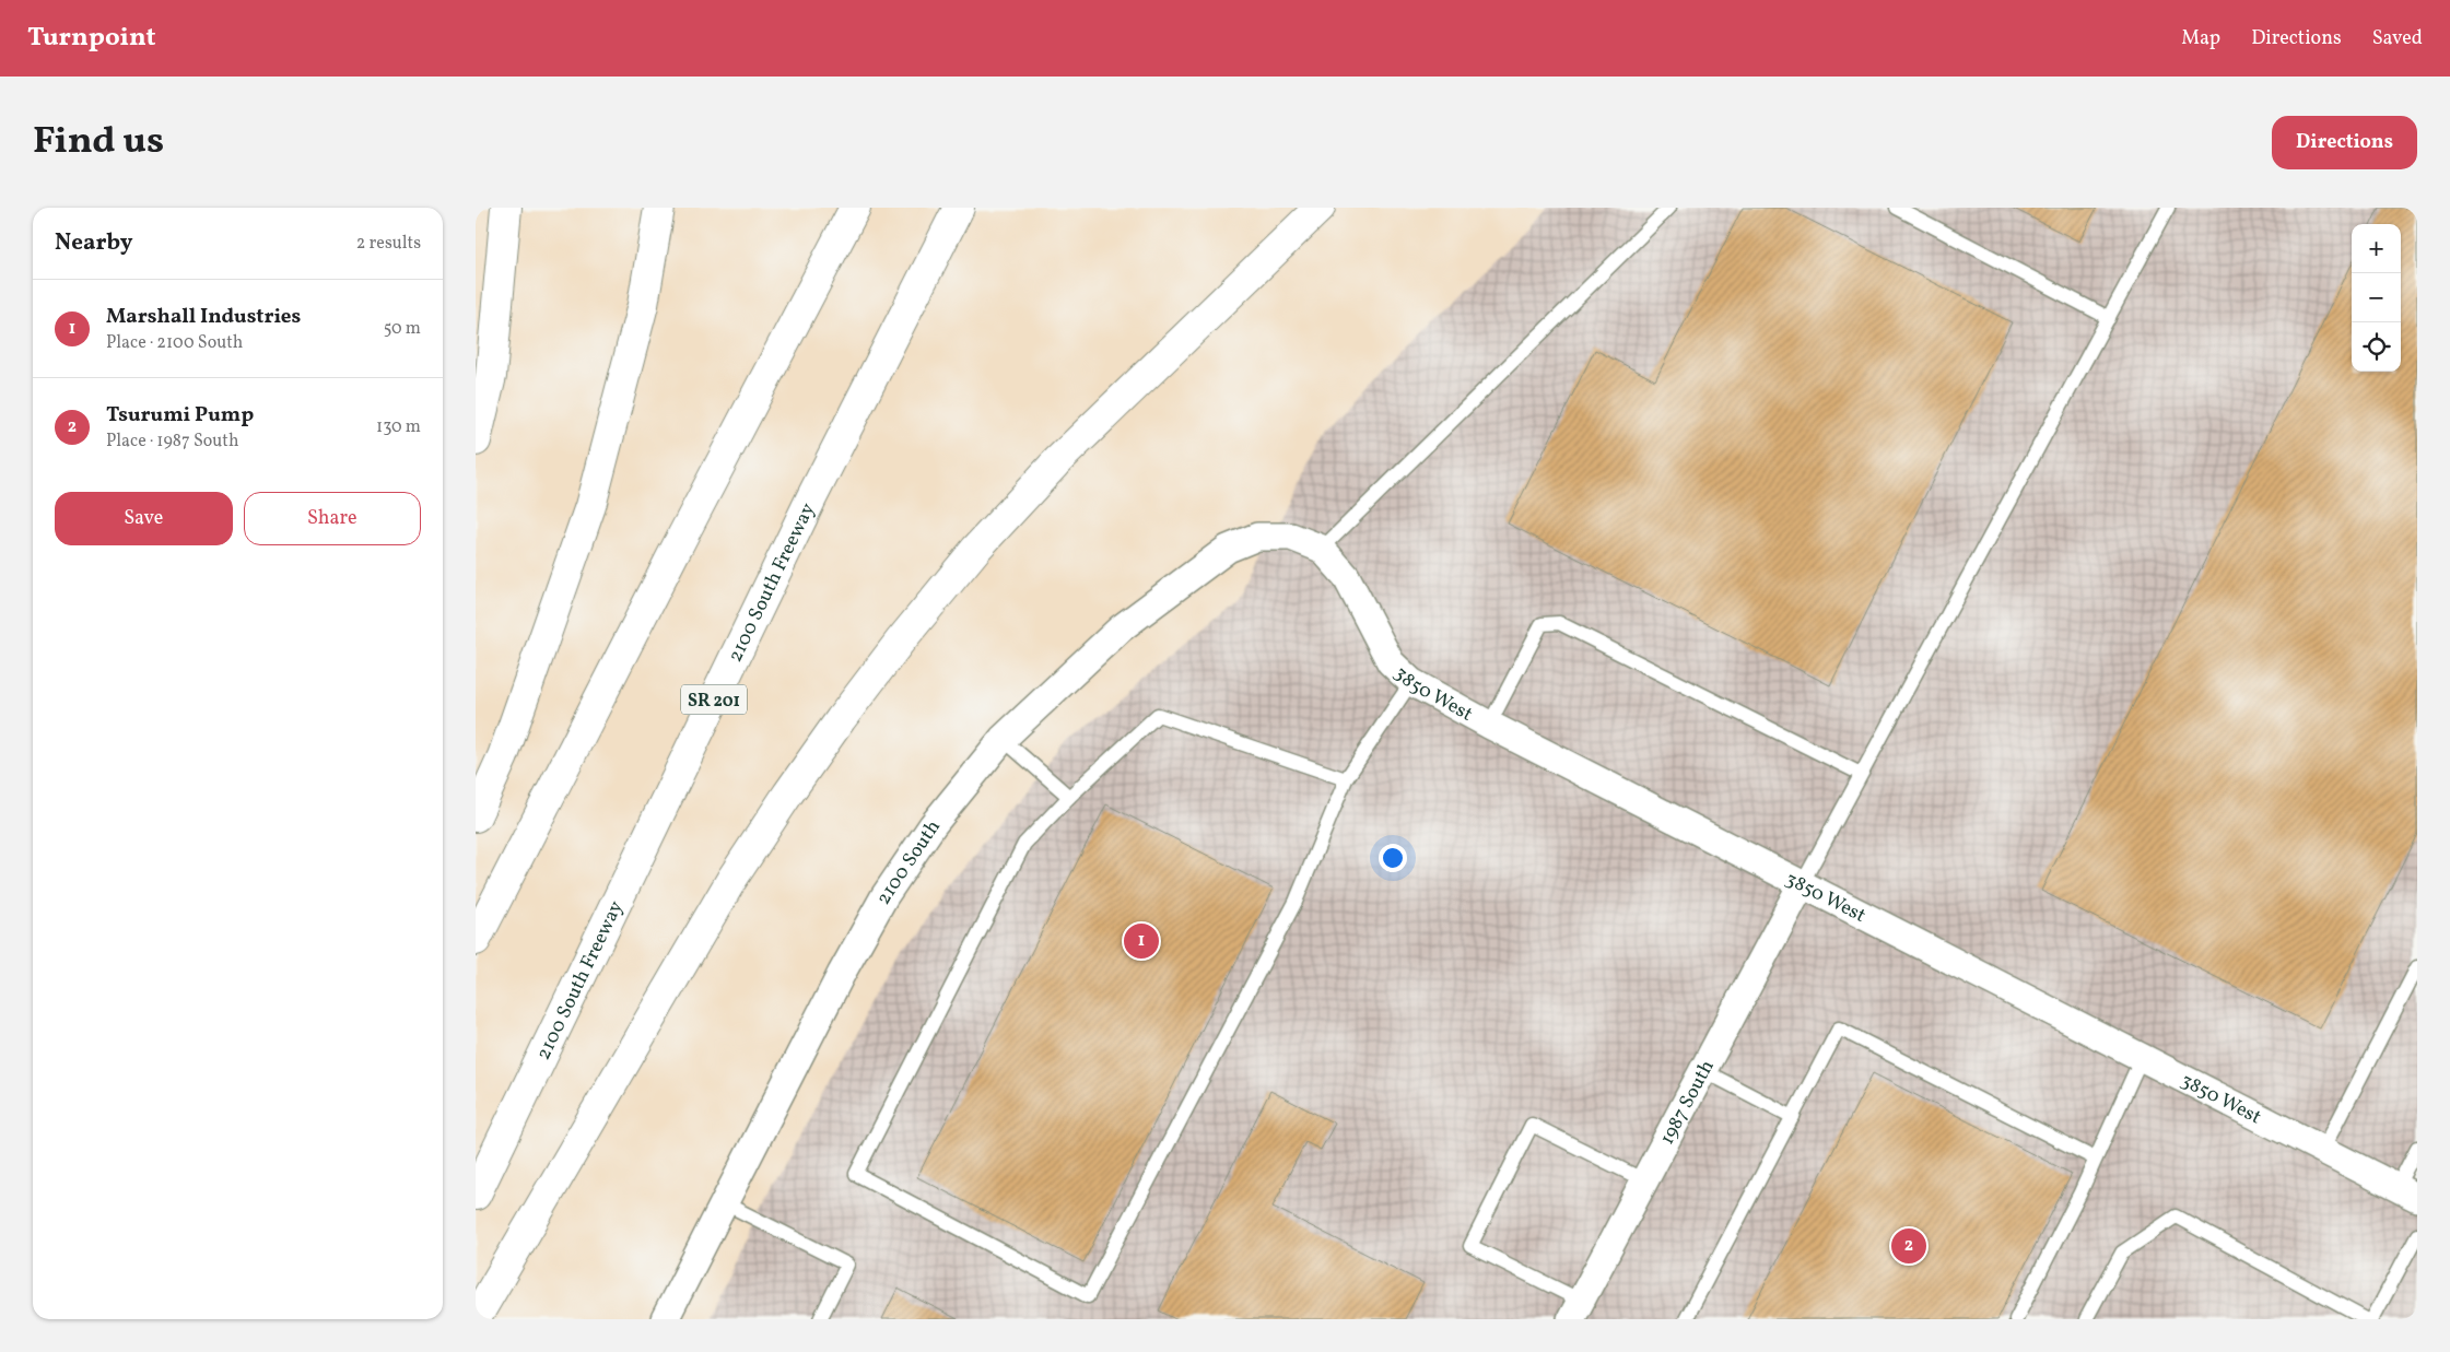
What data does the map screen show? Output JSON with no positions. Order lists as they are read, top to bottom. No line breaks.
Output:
{"streets":{"main road":["2100 South Freeway","SR 201"],"street":["3850 West","2100 South","1987 South"]},"crossings":[["3850 West","2100 South"],["3850 West","1987 South"]],"page":{"header":"Turnpoint","nav":["Map","Directions","Saved"],"title":"Find us","buttons":["Directions",["Save","Share"]],"heading":["Nearby","2 results"],"map_buttons":["+","−"],"list":[{"mark":"1","name":"Marshall Industries","note":"Place · 2100 South","value":"50 m"},{"mark":"2","name":"Tsurumi Pump","note":"Place · 1987 South","value":"130 m"}],"pins":["1","2"]}}
